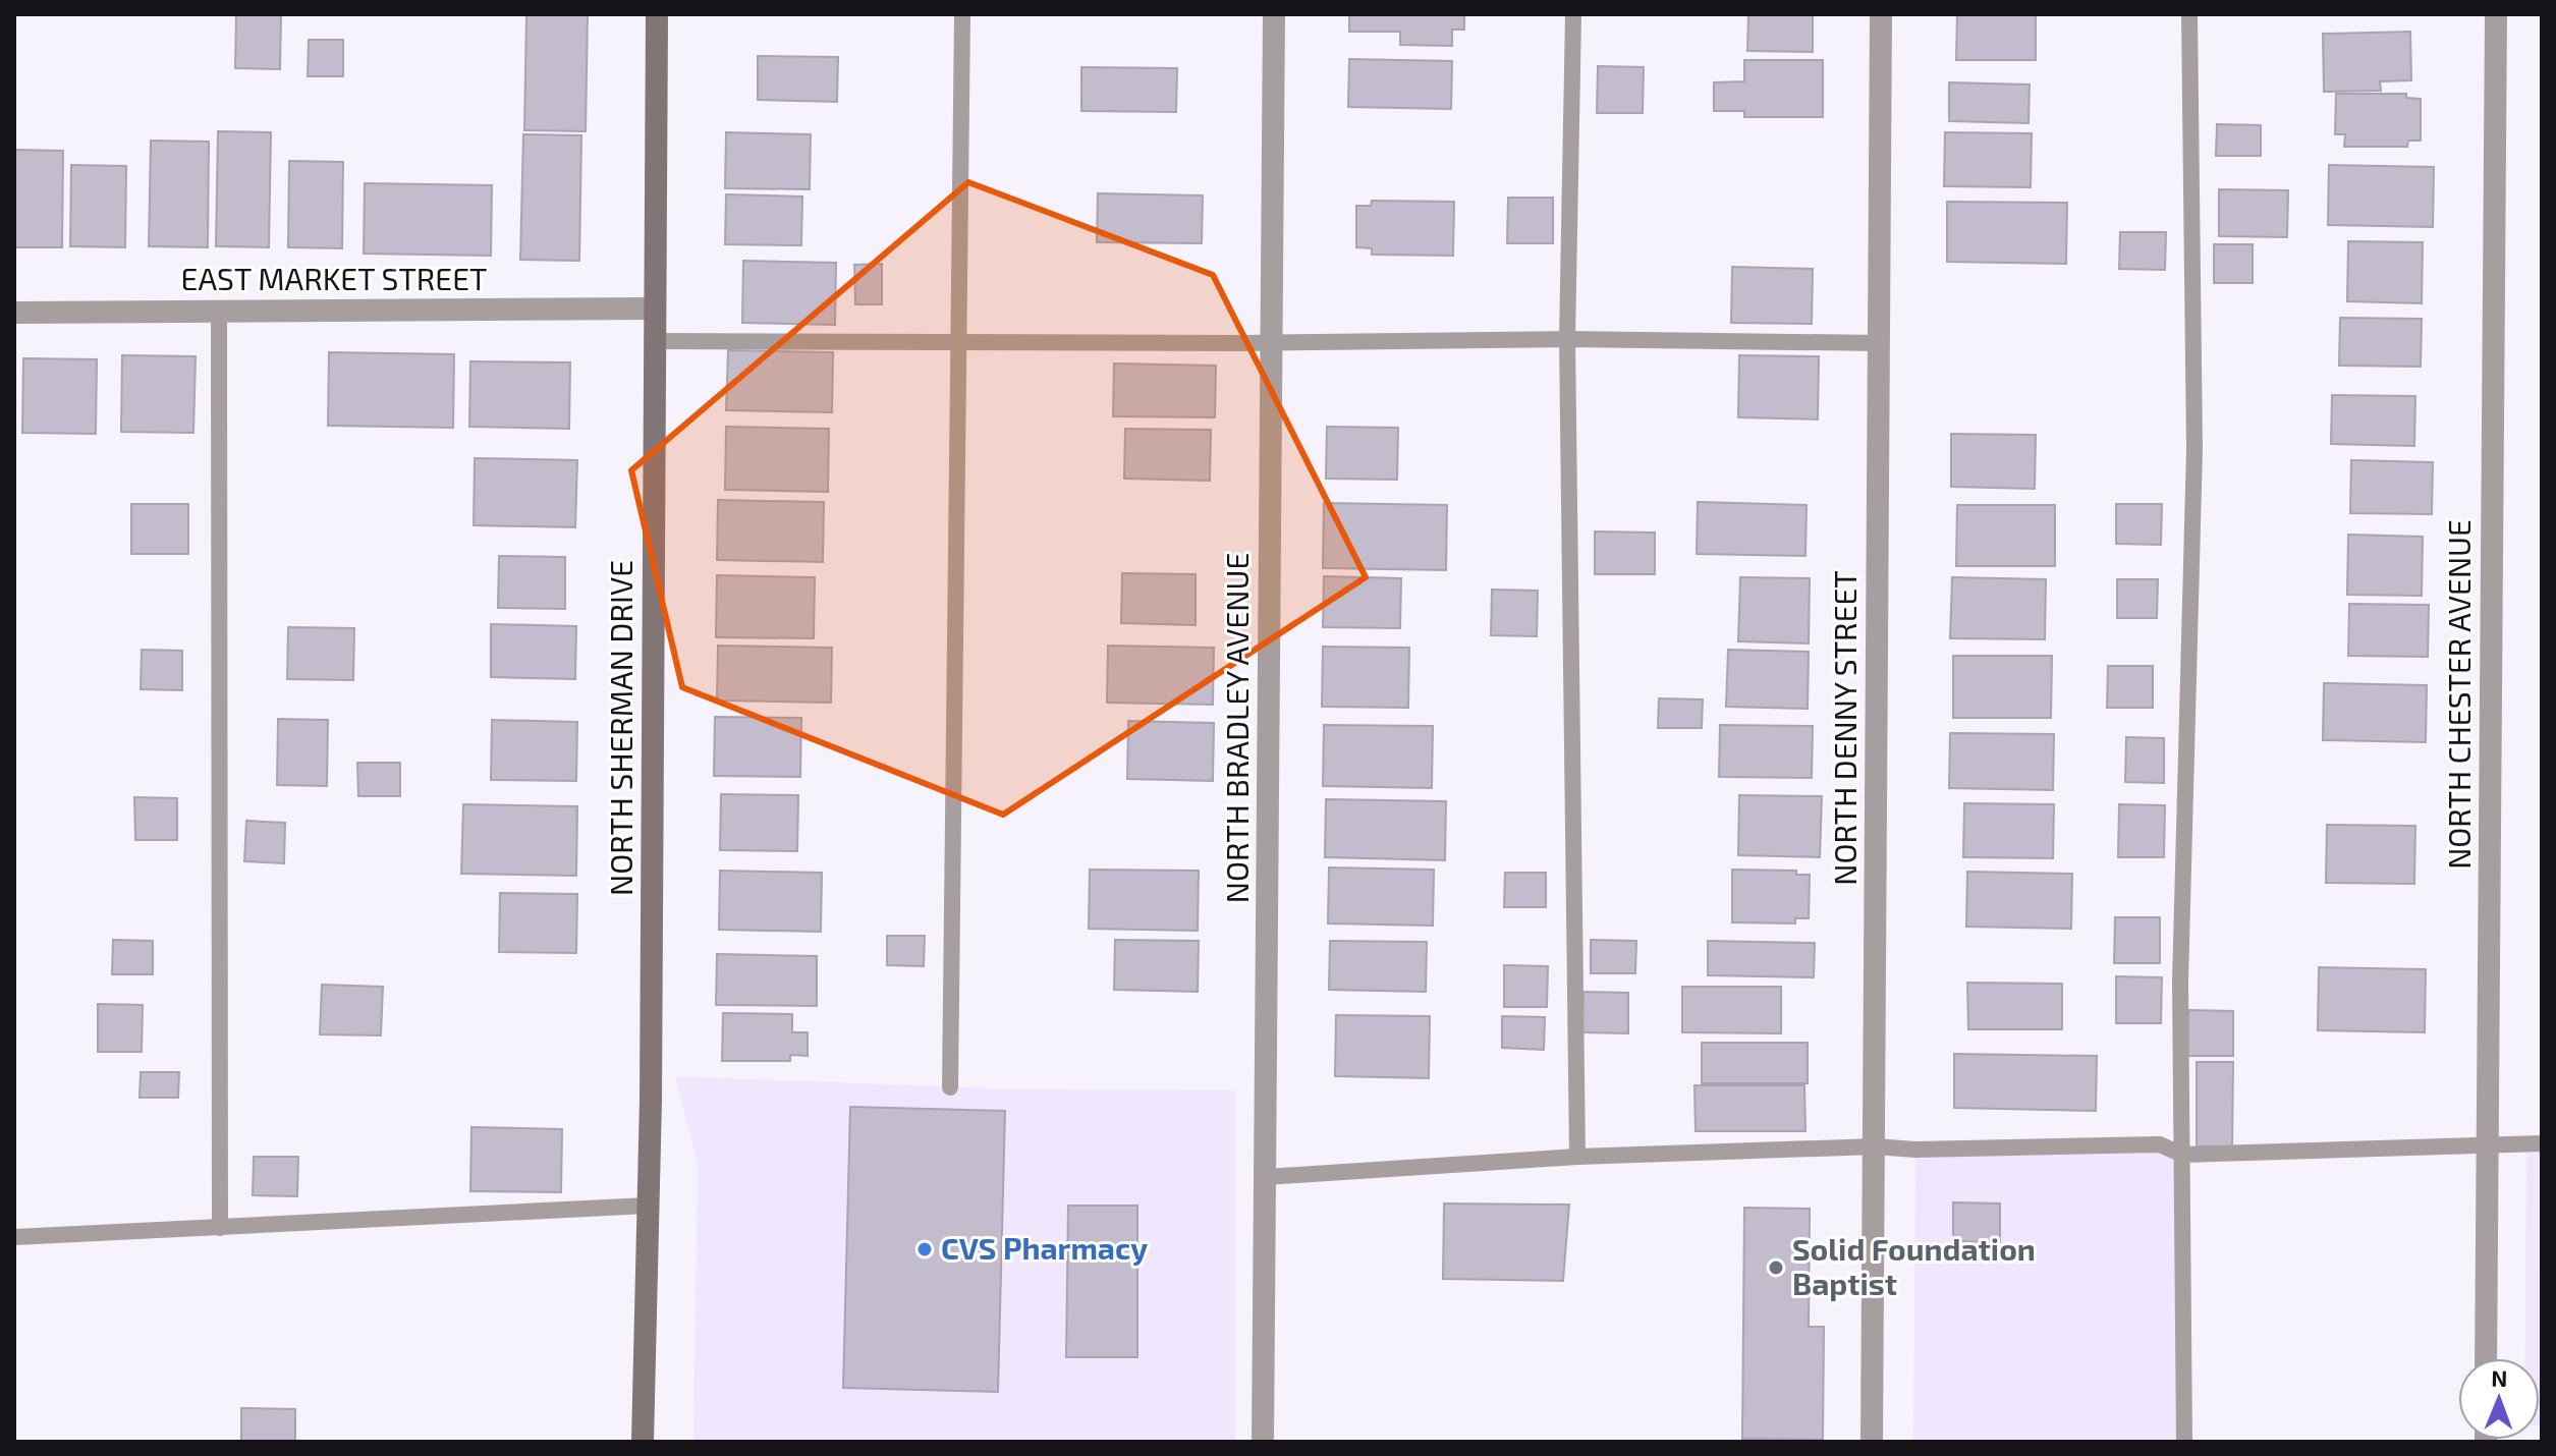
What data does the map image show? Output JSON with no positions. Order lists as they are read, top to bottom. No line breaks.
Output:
{"streets":{"main road":["NORTH SHERMAN DRIVE"],"street":["EAST MARKET STREET","NORTH CHESTER AVENUE","NORTH BRADLEY AVENUE","NORTH DENNY STREET"]},"crossings":[["EAST MARKET STREET","NORTH SHERMAN DRIVE"]],"places":["CVS Pharmacy","Solid Foundation Baptist"],"north":"top"}
